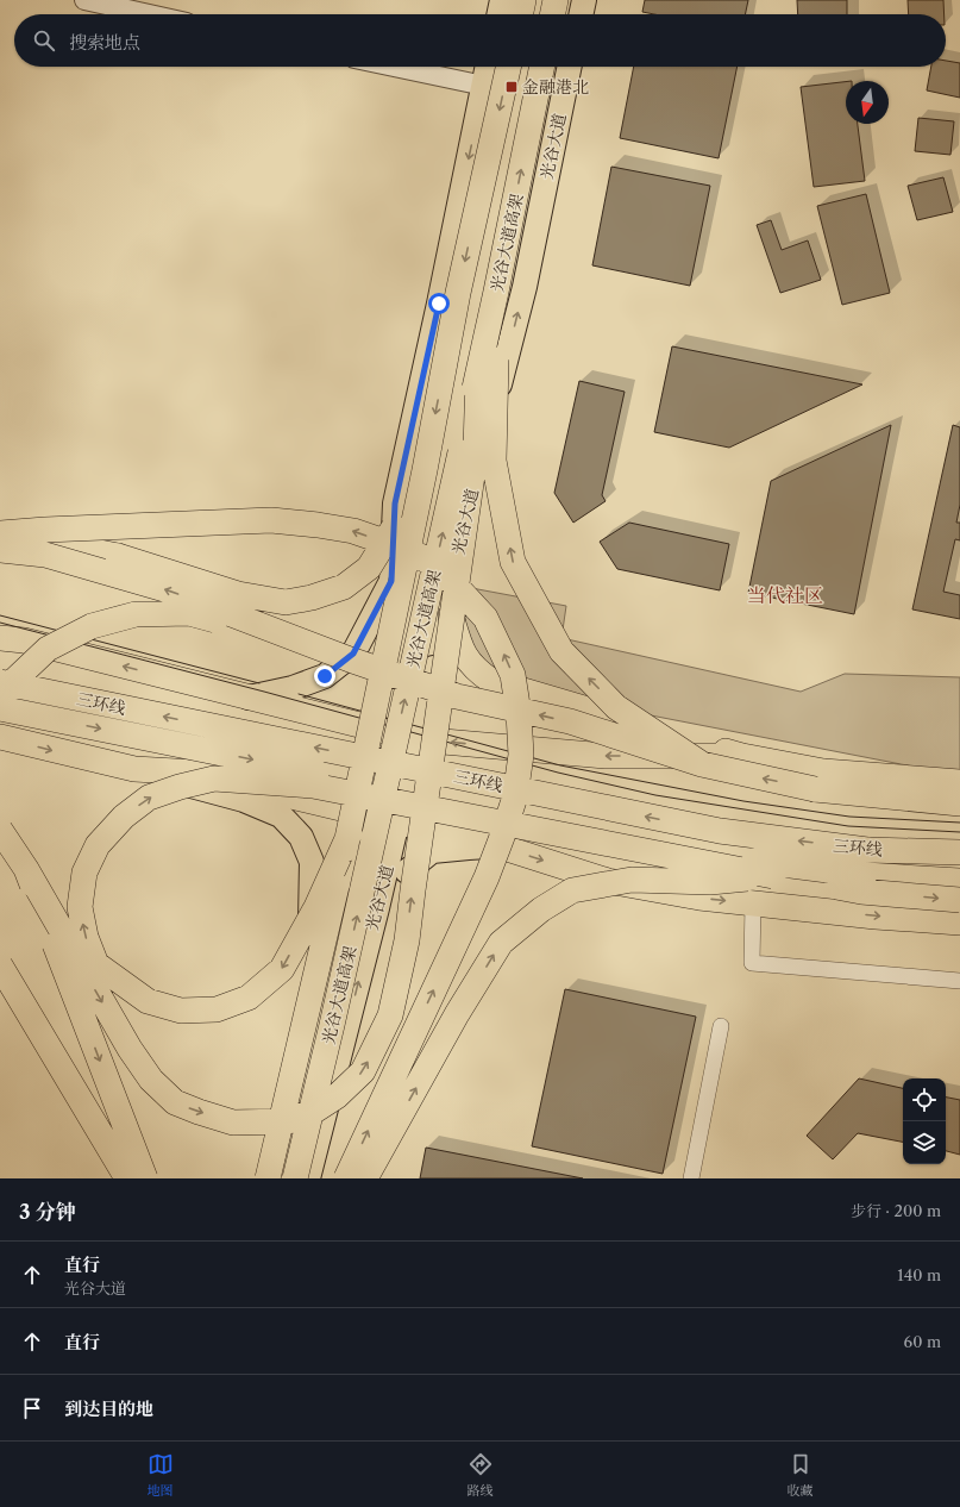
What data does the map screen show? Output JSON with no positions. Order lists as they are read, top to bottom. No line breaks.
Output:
{"streets":{"highway":["光谷大道高架","三环线"],"main road":["光谷大道"]},"districts":["当代社区"],"places":{"transit":["金融港北"]},"north":"bottom","page":{"search":"搜索地点","heading":["3 分钟","步行 · 200 m"],"list":[["直行","光谷大道","140 m"],["直行","60 m"],"到达目的地"],"nav":["地图","路线","收藏"]}}
